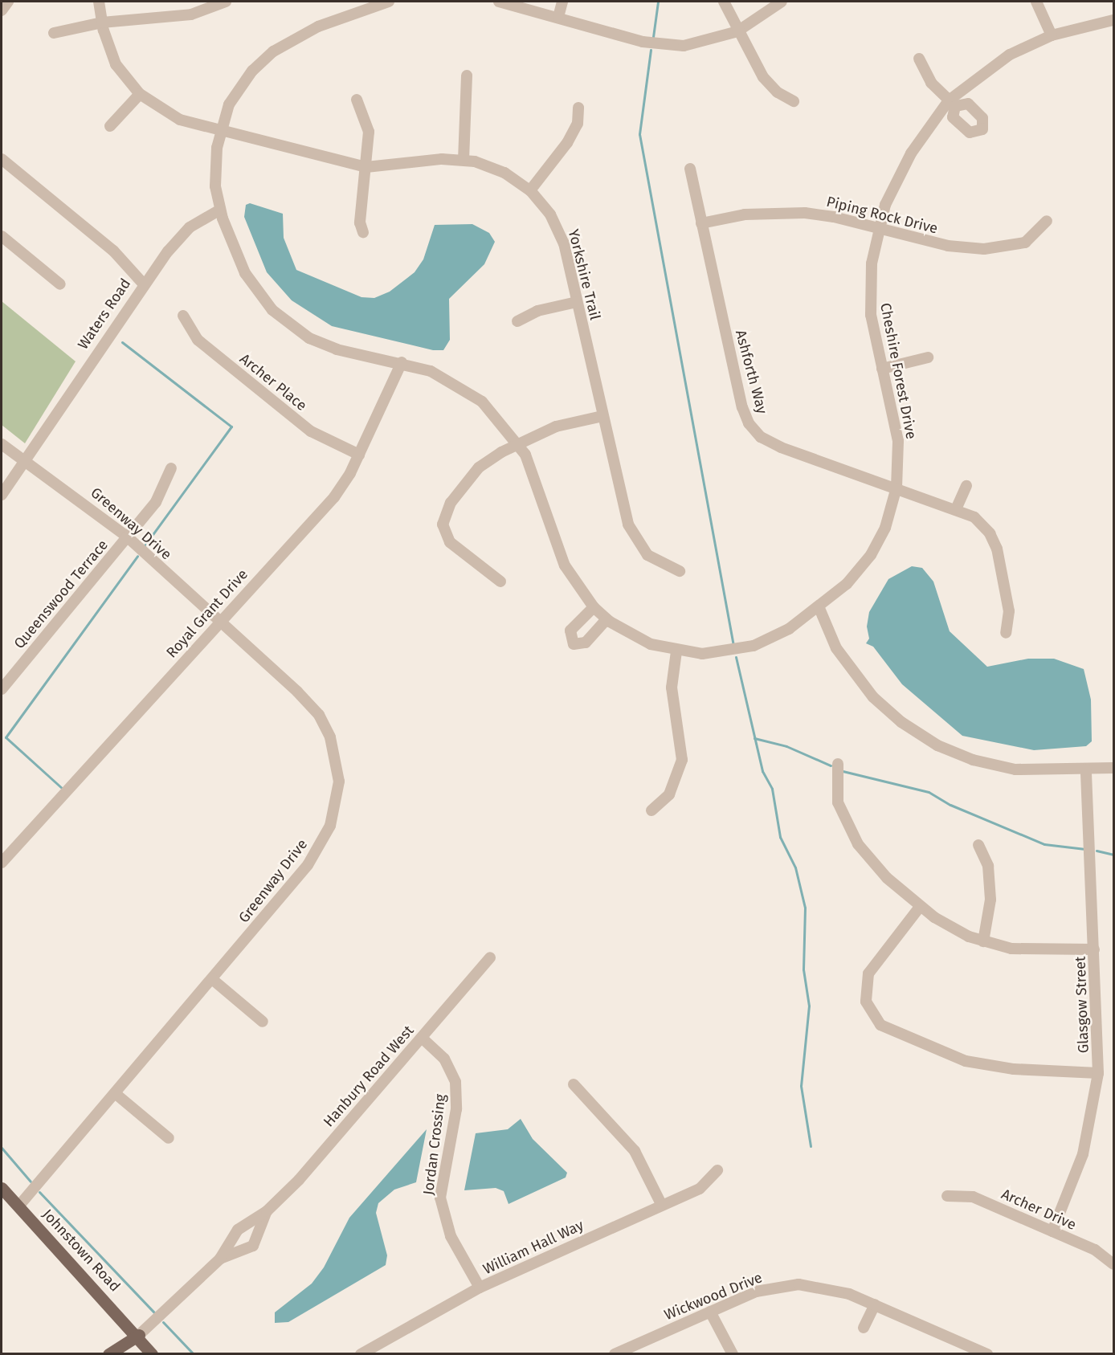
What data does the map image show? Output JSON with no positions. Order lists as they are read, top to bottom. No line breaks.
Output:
{"streets":{"main road":["Hanbury Road West","Johnstown Road"],"street":["Piping Rock Drive","Yorkshire Trail","Waters Road","Cheshire Forest Drive","Ashforth Way","Archer Place","Greenway Drive","Queenswood Terrace","Royal Grant Drive","Glasgow Street","Jordan Crossing","Archer Drive","William Hall Way","Wickwood Drive"]},"crossings":[["Piping Rock Drive","Cheshire Forest Drive"],["Piping Rock Drive","Ashforth Way"],["Yorkshire Trail","Cheshire Forest Drive"],["Waters Road","Greenway Drive"],["Cheshire Forest Drive","Ashforth Way"],["Cheshire Forest Drive","Royal Grant Drive"],["Archer Place","Royal Grant Drive"],["Greenway Drive","Queenswood Terrace"],["Greenway Drive","Royal Grant Drive"],["Greenway Drive","Johnstown Road"],["Glasgow Street","Archer Drive"],["Hanbury Road West","Jordan Crossing"],["Hanbury Road West","Johnstown Road"],["Jordan Crossing","William Hall Way"]]}
